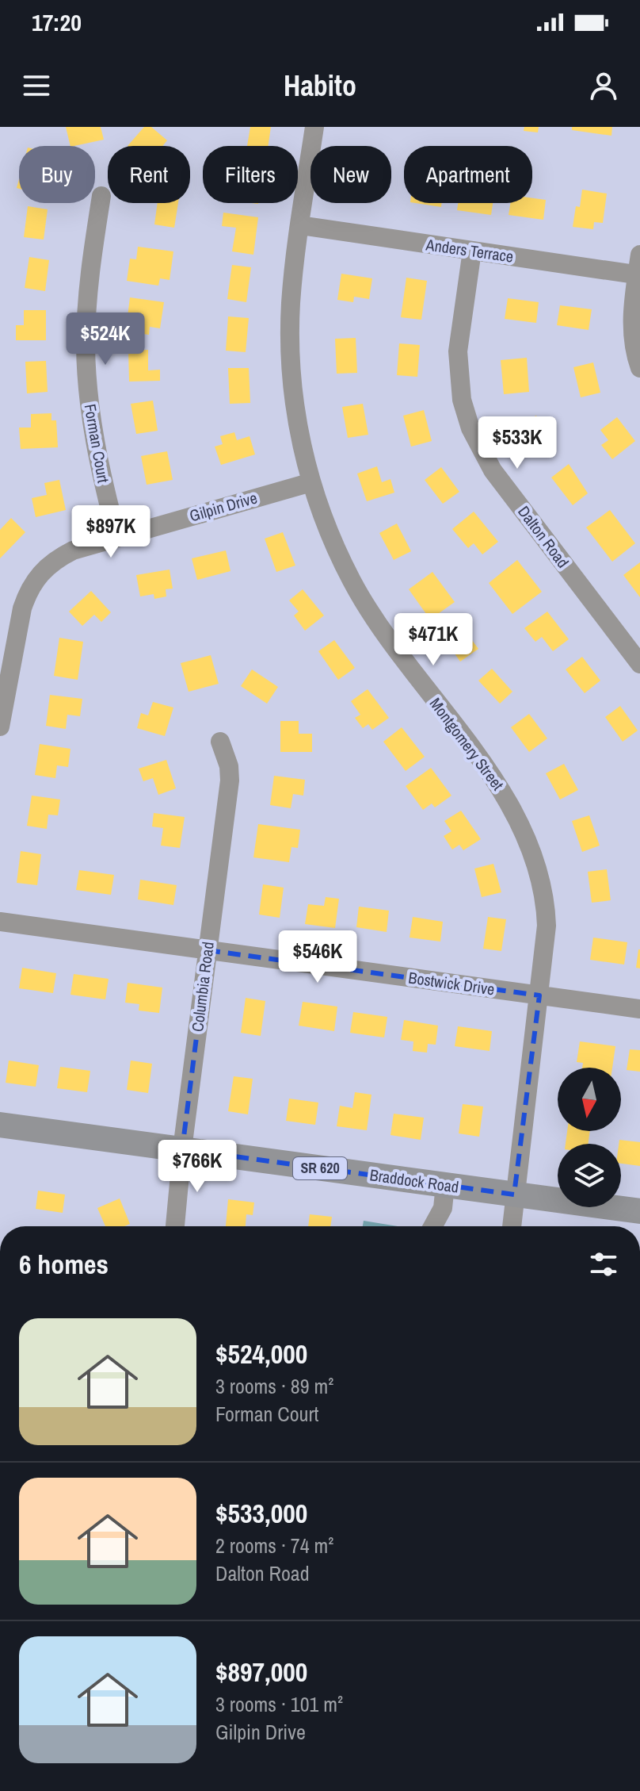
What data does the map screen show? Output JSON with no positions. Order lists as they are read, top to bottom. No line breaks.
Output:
{"streets":{"main road":["SR 620","Braddock Road"],"street":["Anders Terrace","Forman Court","Gilpin Drive","Dalton Road","Montgomery Street","Bostwick Drive","Columbia Road"]},"crossings":[["Anders Terrace","Dalton Road"],["Anders Terrace","Montgomery Street"],["Forman Court","Gilpin Drive"],["Gilpin Drive","Montgomery Street"],["Montgomery Street","Bostwick Drive"],["Montgomery Street","Braddock Road"],["Bostwick Drive","Columbia Road"],["Columbia Road","Braddock Road"]],"north":"bottom","page":{"status":"17:20","header":"Habito","chip":["Buy","Rent","Filters","New","Apartment"],"price":["$524K","$533K","$897K","$471K","$546K","$766K"],"heading":"6 homes","list":[{"name":"$524,000","note":"3 rooms · 89 m² · Forman Court"},{"name":"$533,000","note":"2 rooms · 74 m² · Dalton Road"},{"name":"$897,000","note":"3 rooms · 101 m² · Gilpin Drive"}]}}
